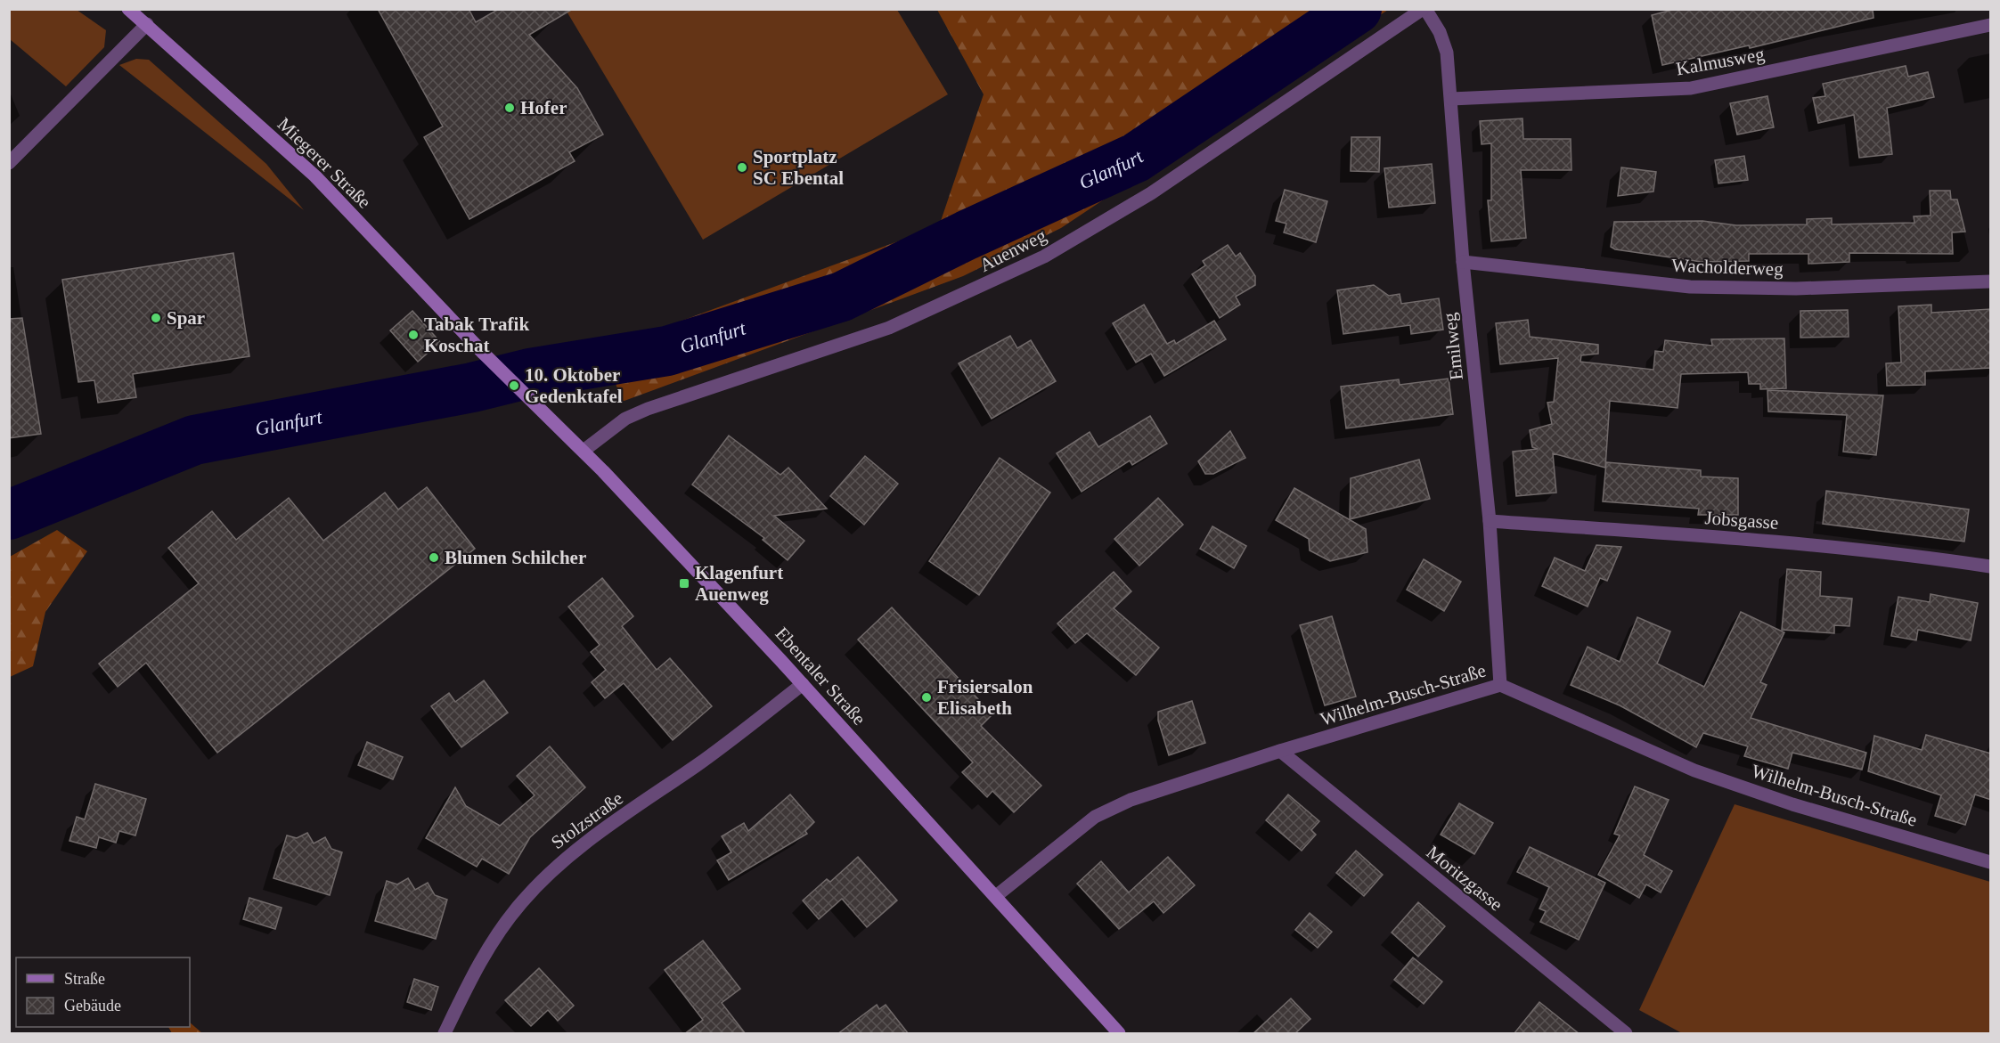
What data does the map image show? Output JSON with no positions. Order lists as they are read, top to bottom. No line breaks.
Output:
{"streets":{"main road":["Miegerer Straße","Ebentaler Straße"],"street":["Kalmusweg","Auenweg","Wacholderweg","Emilweg","Jobsgasse","Wilhelm-Busch-Straße","Stolzstraße","Moritzgasse"]},"crossings":[["Kalmusweg","Emilweg"],["Miegerer Straße","Ebentaler Straße"],["Auenweg","Emilweg"],["Auenweg","Ebentaler Straße"],["Wacholderweg","Emilweg"],["Emilweg","Jobsgasse"],["Emilweg","Wilhelm-Busch-Straße"],["Ebentaler Straße","Wilhelm-Busch-Straße"],["Ebentaler Straße","Stolzstraße"],["Wilhelm-Busch-Straße","Moritzgasse"]],"water":["Glanfurt"],"places":{"other":["Hofer","Sportplatz SC Ebental","Spar","Tabak Trafik Koschat","10. Oktober Gedenktafel","Blumen Schilcher","Frisiersalon Elisabeth"],"transit":["Klagenfurt Auenweg"]},"legend":["Straße","Gebäude"]}
